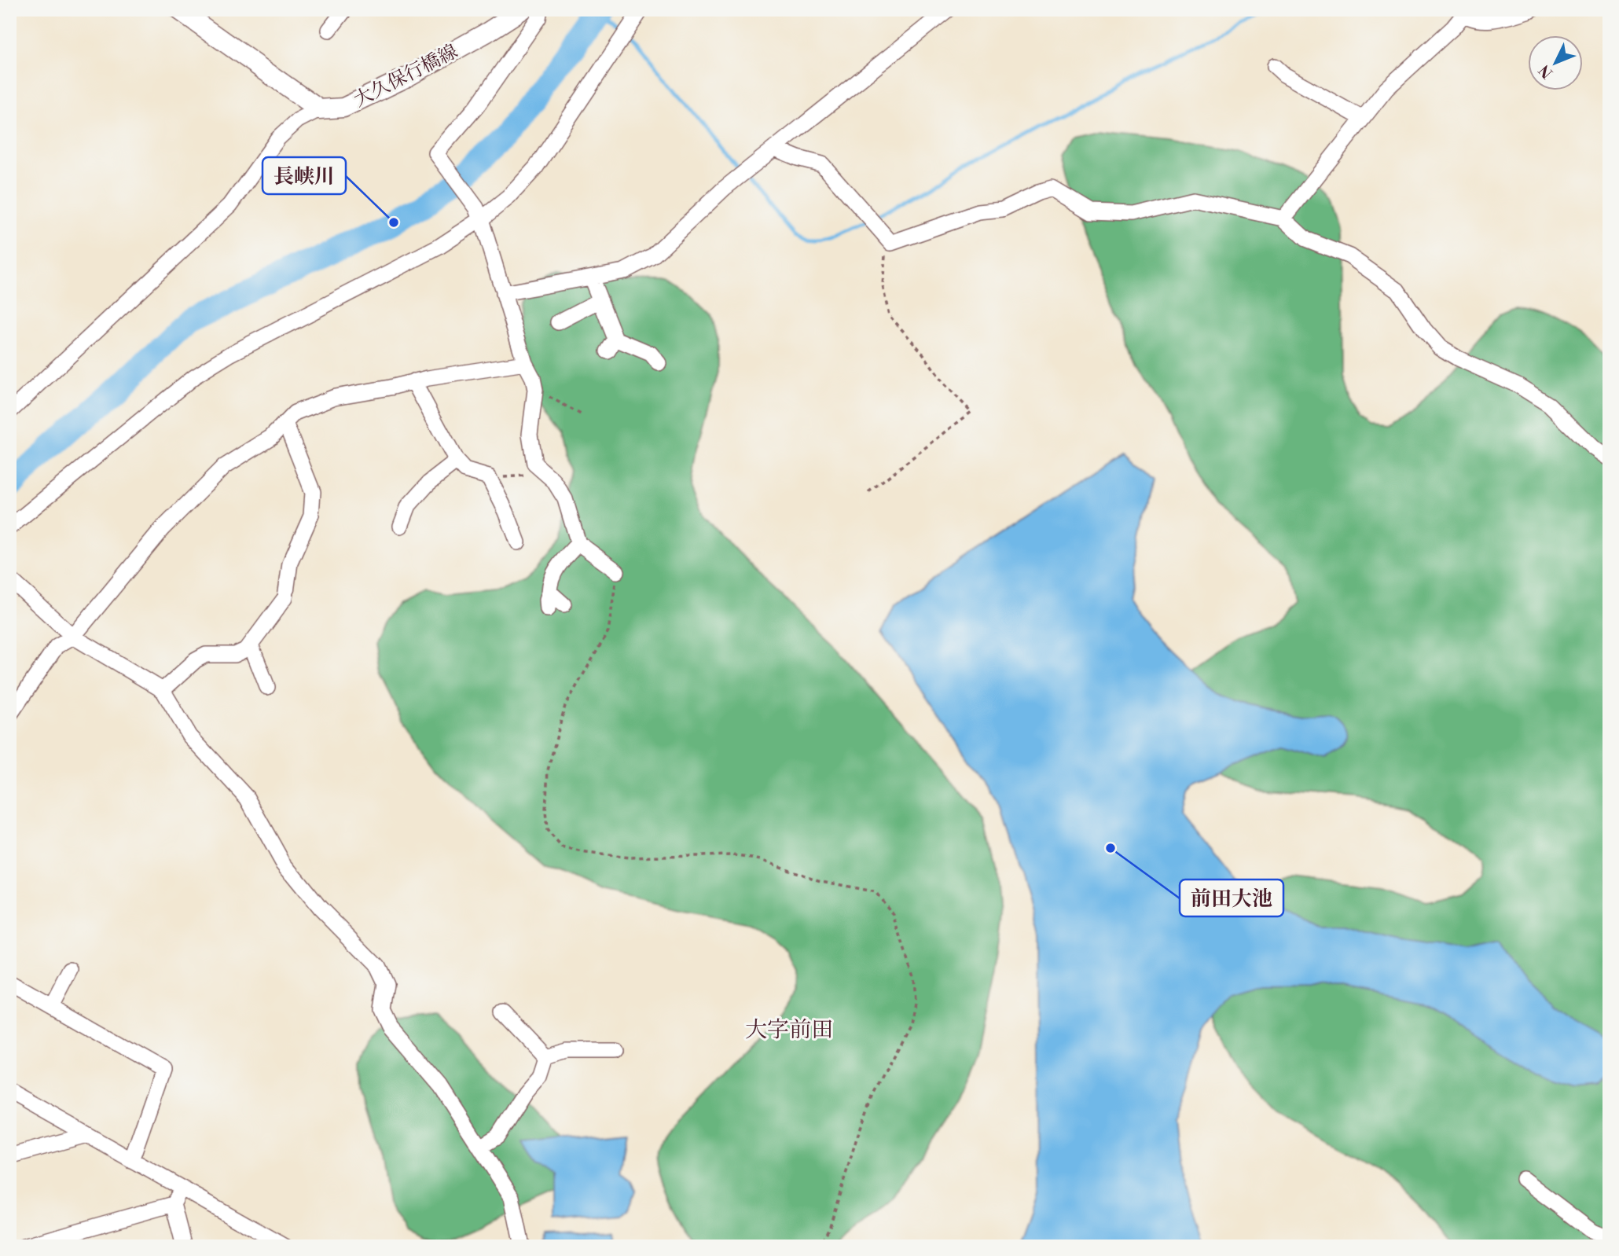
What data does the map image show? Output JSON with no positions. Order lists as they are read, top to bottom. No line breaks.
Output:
{"streets":{"main road":["大久保行橋線"]},"districts":["大字前田"],"places":["長峡川","前田大池"],"north":"bottom left"}
